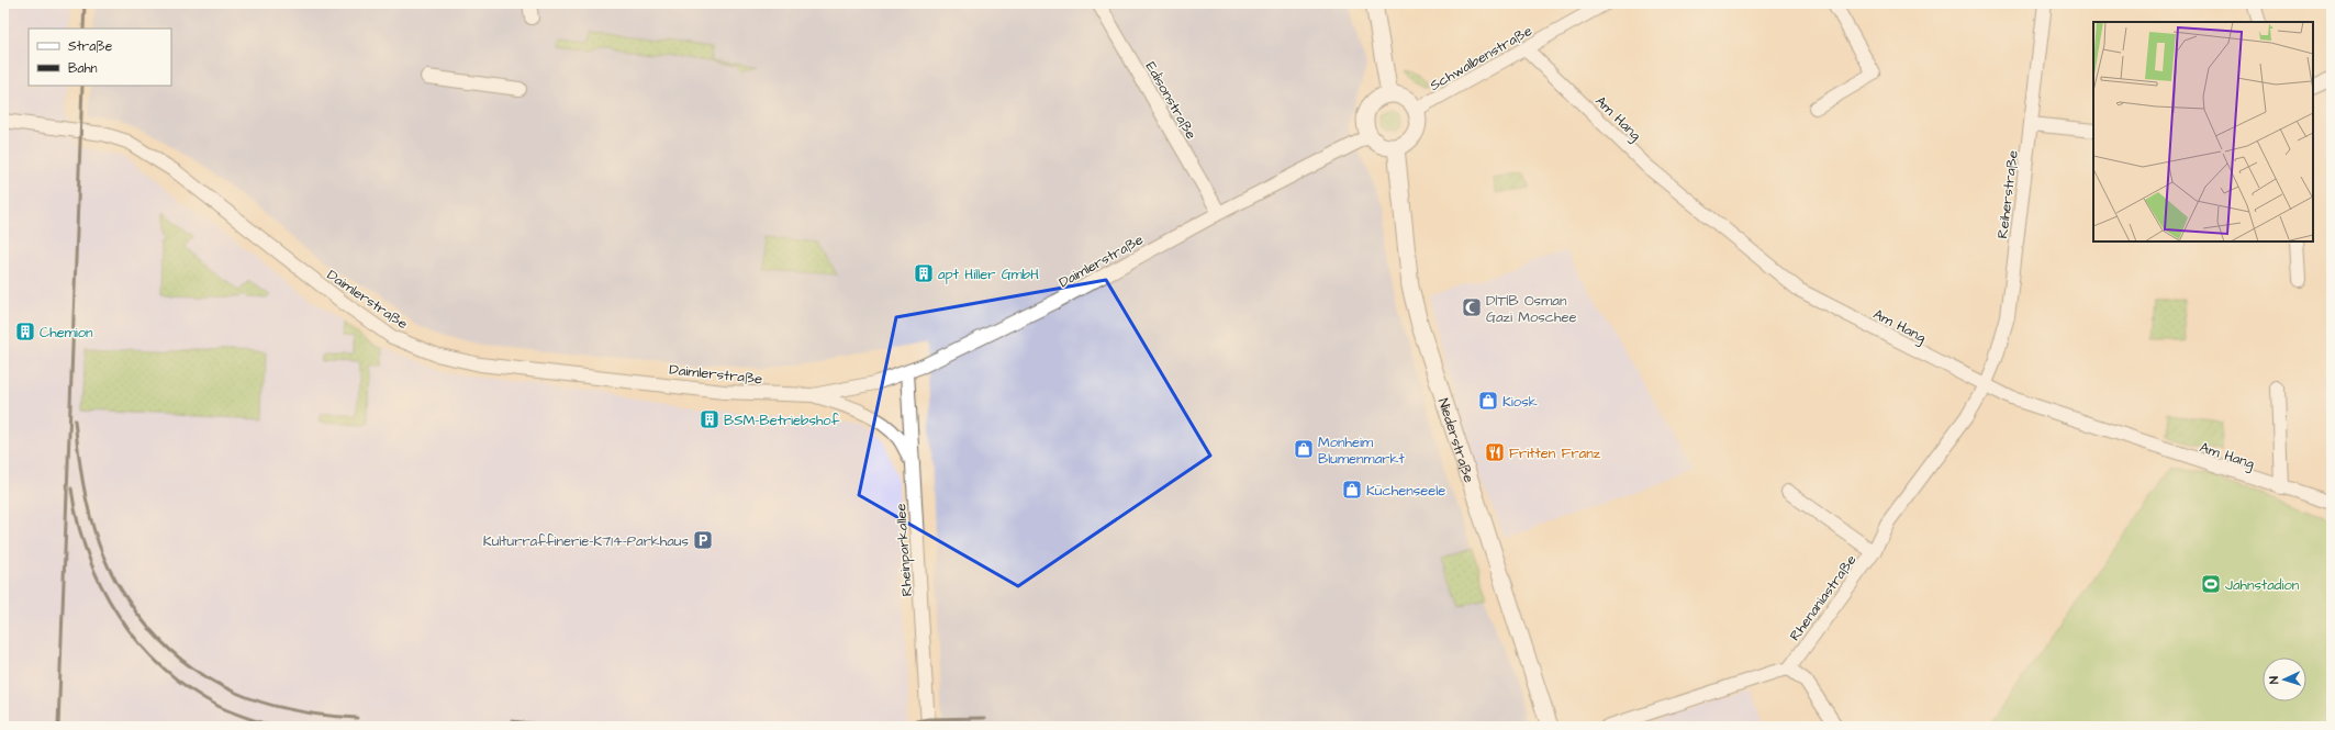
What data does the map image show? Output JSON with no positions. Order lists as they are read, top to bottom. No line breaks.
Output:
{"streets":{"street":["Schwalbenstraße","Edisonstraße","Am Hang","Reiherstraße","Daimlerstraße","Niederstraße","Rheinparkallee","Rhenaniastraße"]},"crossings":[["Schwalbenstraße","Am Hang"],["Schwalbenstraße","Daimlerstraße"],["Schwalbenstraße","Niederstraße"],["Edisonstraße","Daimlerstraße"],["Am Hang","Reiherstraße"],["Am Hang","Rhenaniastraße"],["Reiherstraße","Rhenaniastraße"],["Daimlerstraße","Niederstraße"],["Daimlerstraße","Rheinparkallee"]],"places":{"building":["apt Hiller GmbH","Chemion","BSM-Betriebshof"],"mosque":["DİTİB Osman Gazi Moschee"],"shop":["Kiosk","Monheim Blumenmarkt","Küchenseele"],"restaurant":["Fritten Franz"],"parking":["Kulturraffinerie-K714-Parkhaus"],"sports":["Jahnstadion"]},"legend":["Straße","Bahn"],"north":"left"}
